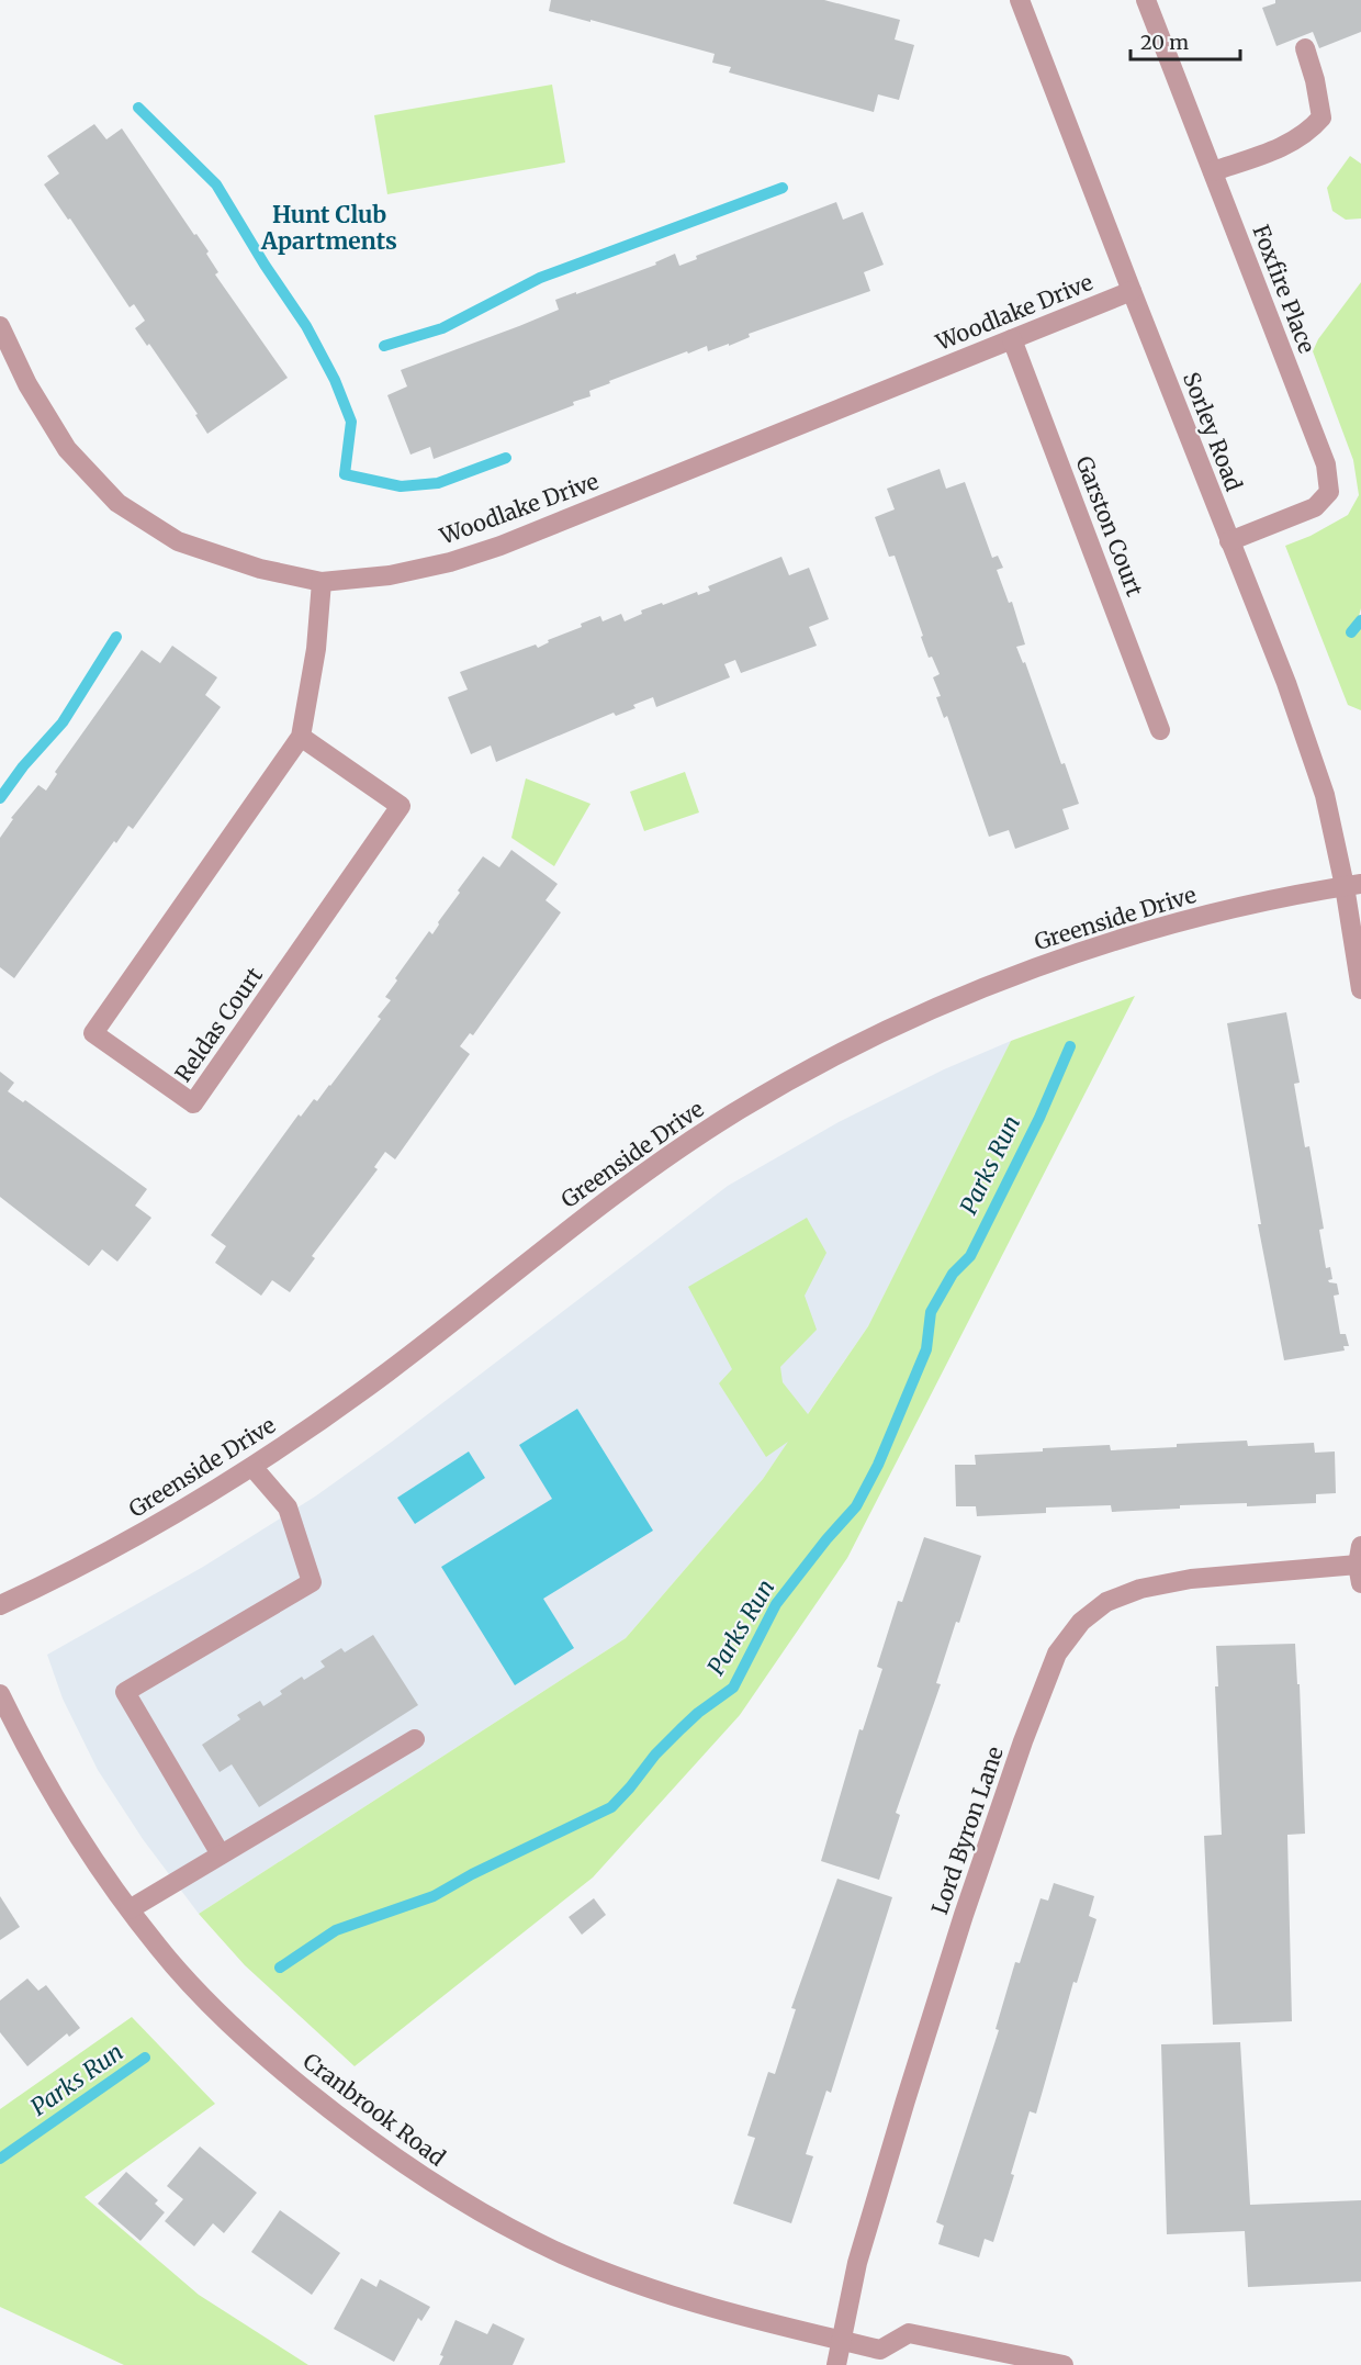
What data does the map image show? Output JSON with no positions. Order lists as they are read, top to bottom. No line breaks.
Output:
{"streets":{"street":["Foxfire Place","Woodlake Drive","Sorley Road","Garston Court","Greenside Drive","Reldas Court","Lord Byron Lane","Cranbrook Road"]},"crossings":[["Foxfire Place","Sorley Road"],["Woodlake Drive","Sorley Road"],["Woodlake Drive","Garston Court"],["Woodlake Drive","Reldas Court"],["Sorley Road","Greenside Drive"],["Lord Byron Lane","Cranbrook Road"]],"districts":["Hunt Club Apartments"],"water":["Parks Run"],"scale_bar":"20 m"}
